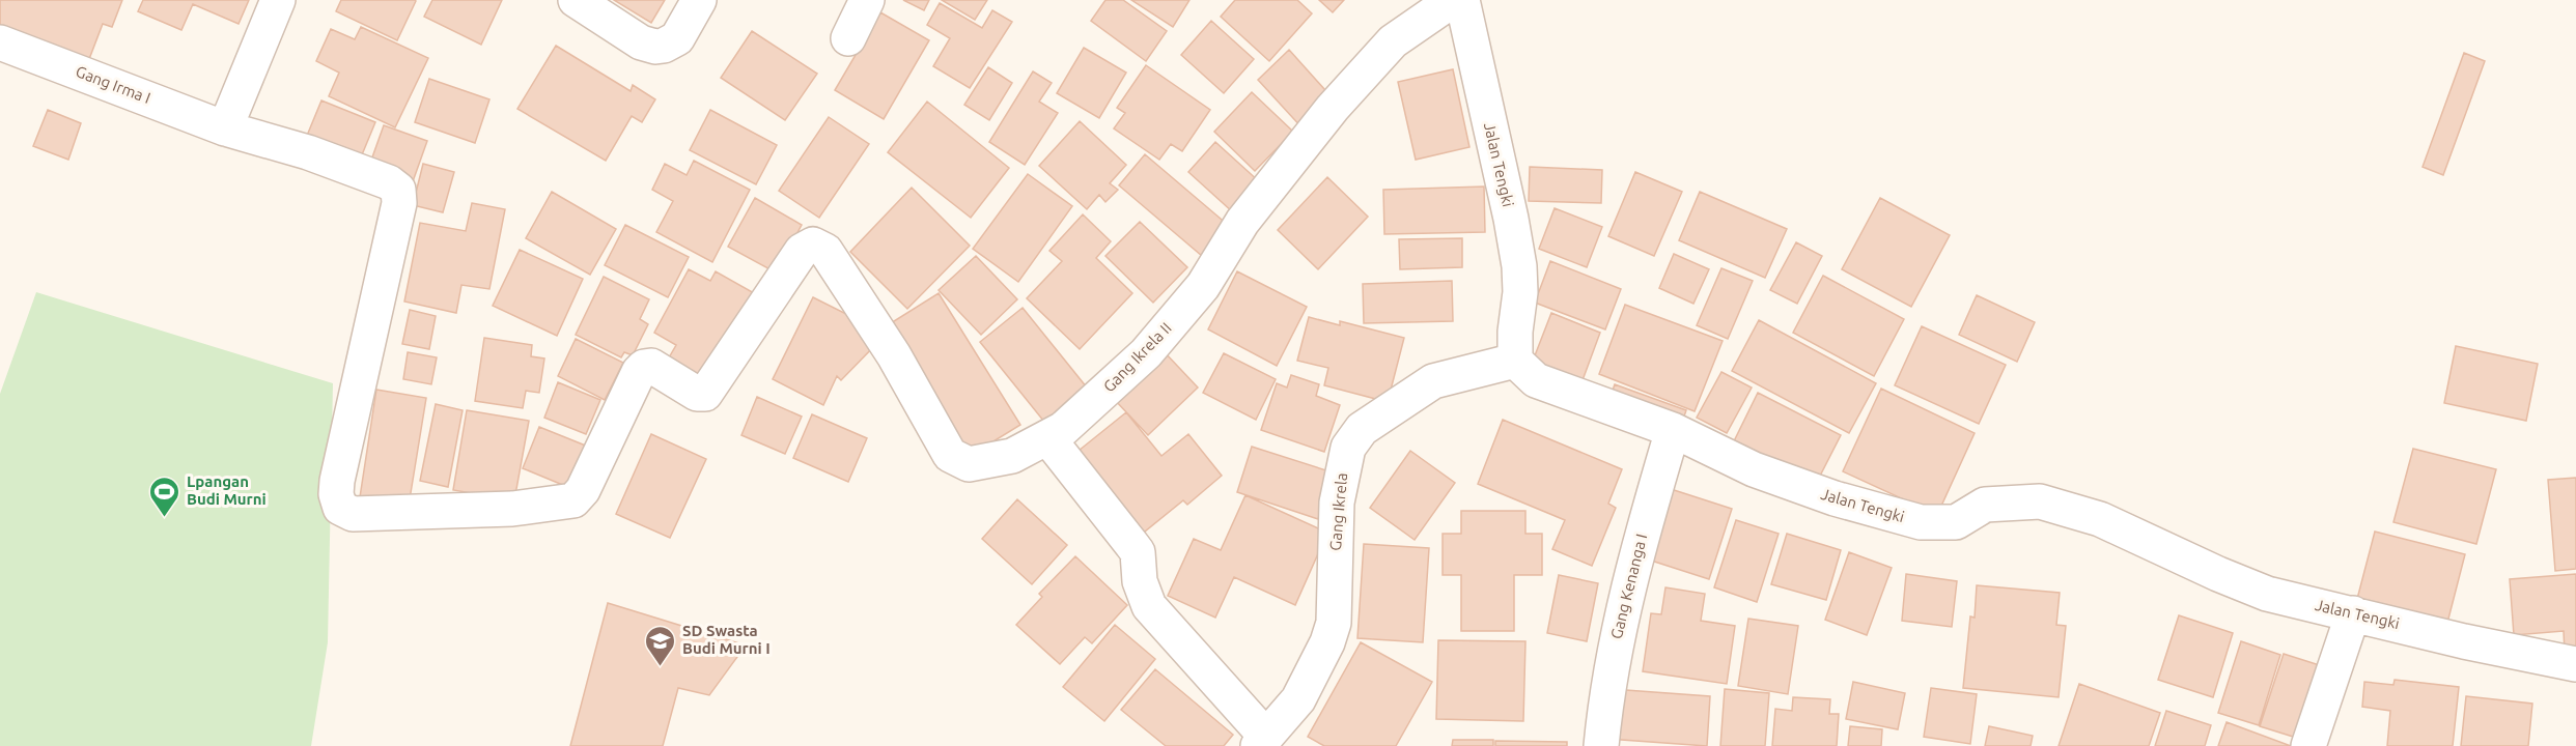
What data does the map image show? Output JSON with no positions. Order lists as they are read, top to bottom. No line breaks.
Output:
{"streets":{"street":["Gang Irma I","Jalan Tengki","Gang Ikrela II","Gang Ikrela","Gang Kenanga I"]},"crossings":[["Gang Irma I","Gang Ikrela II"],["Jalan Tengki","Gang Ikrela"],["Jalan Tengki","Gang Kenanga I"]],"places":{"sports":["Lpangan Budi Murni"],"school or university":["SD Swasta Budi Murni I"]}}
